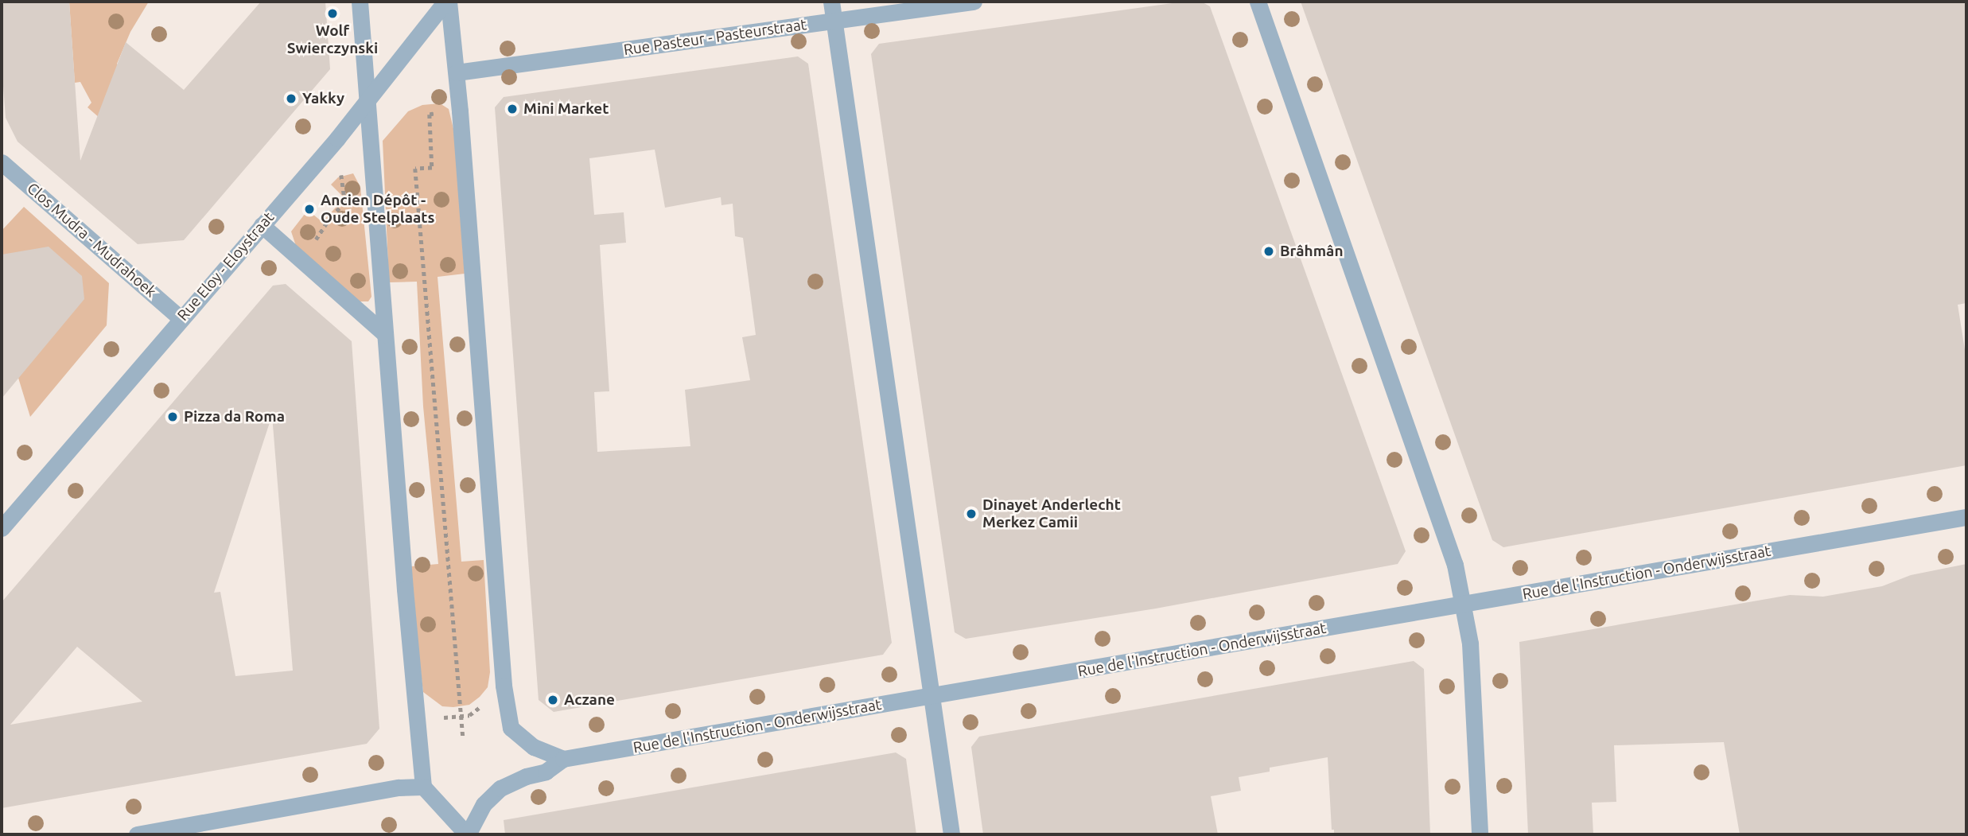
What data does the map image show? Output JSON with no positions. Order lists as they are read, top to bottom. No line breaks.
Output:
{"streets":{"street":["Rue Pasteur - Pasteurstraat","Clos Mudra - Mudrahoek","Rue Eloy - Eloystraat","Rue de l'Instruction - Onderwijsstraat"]},"crossings":[["Clos Mudra - Mudrahoek","Rue Eloy - Eloystraat"]],"places":["Wolf Swierczynski","Yakky","Mini Market","Ancien Dépôt - Oude Stelplaats","Brâhmân","Pizza da Roma","Dinayet Anderlecht Merkez Camii","Aczane"]}
